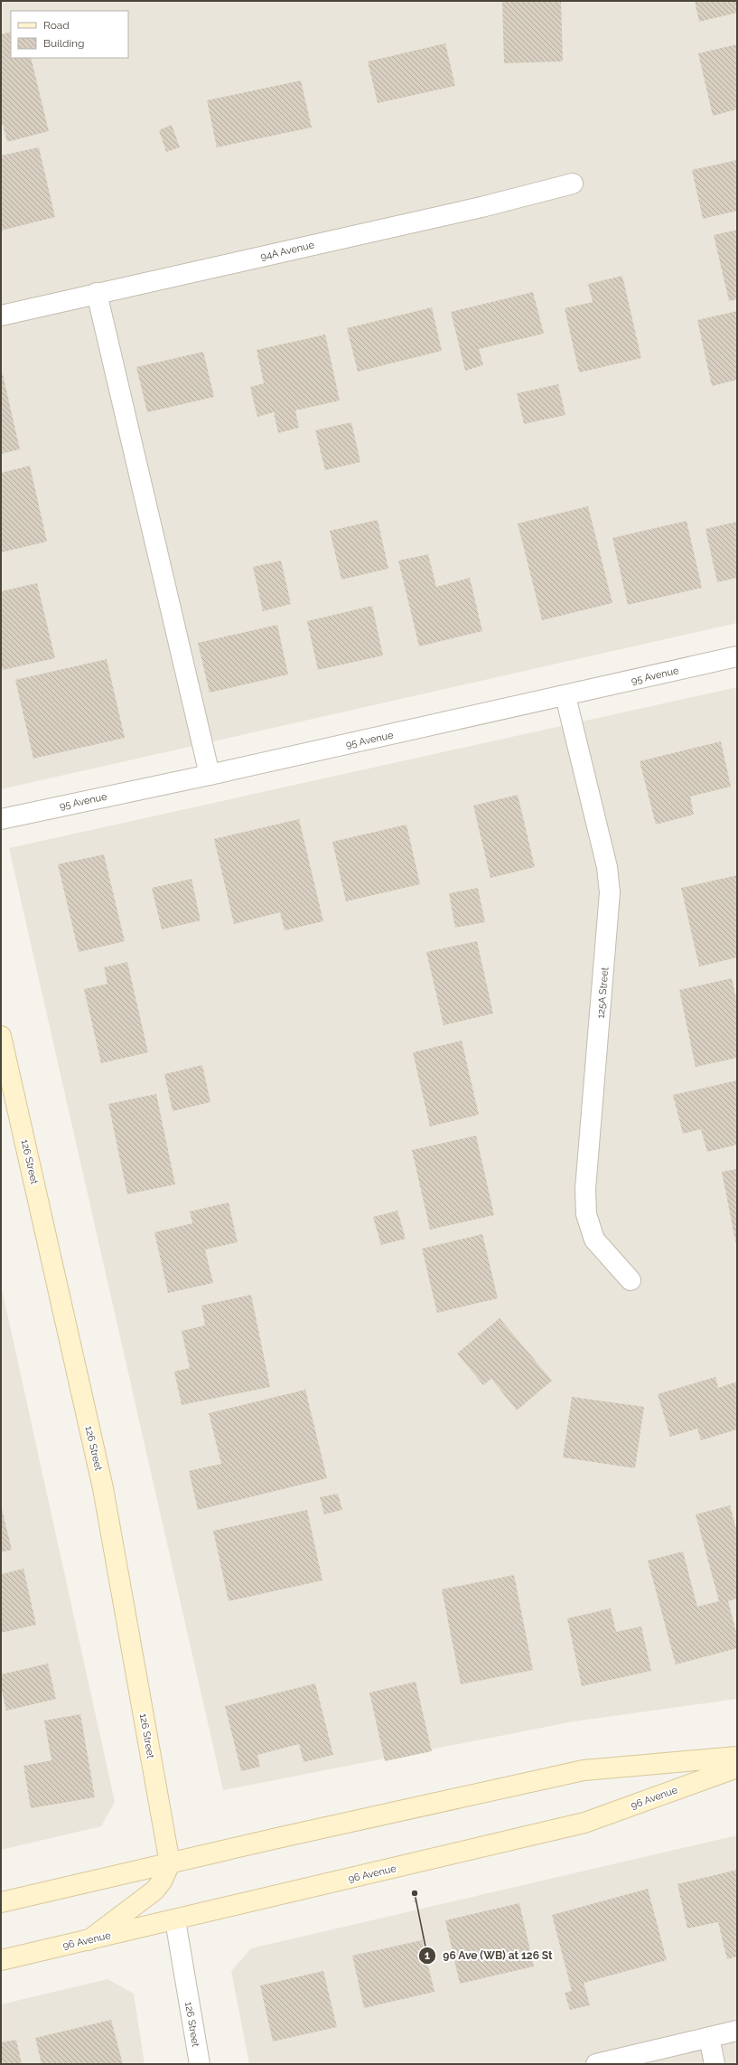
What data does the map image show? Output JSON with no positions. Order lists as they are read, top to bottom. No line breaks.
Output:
{"streets":{"main road":["126 Street","96 Avenue"],"street":["94A Avenue","95 Avenue","125A Street"]},"crossings":[["95 Avenue","125A Street"],["126 Street","96 Avenue"]],"places":["96 Ave (WB) at 126 St"],"legend":["Road","Building"]}
